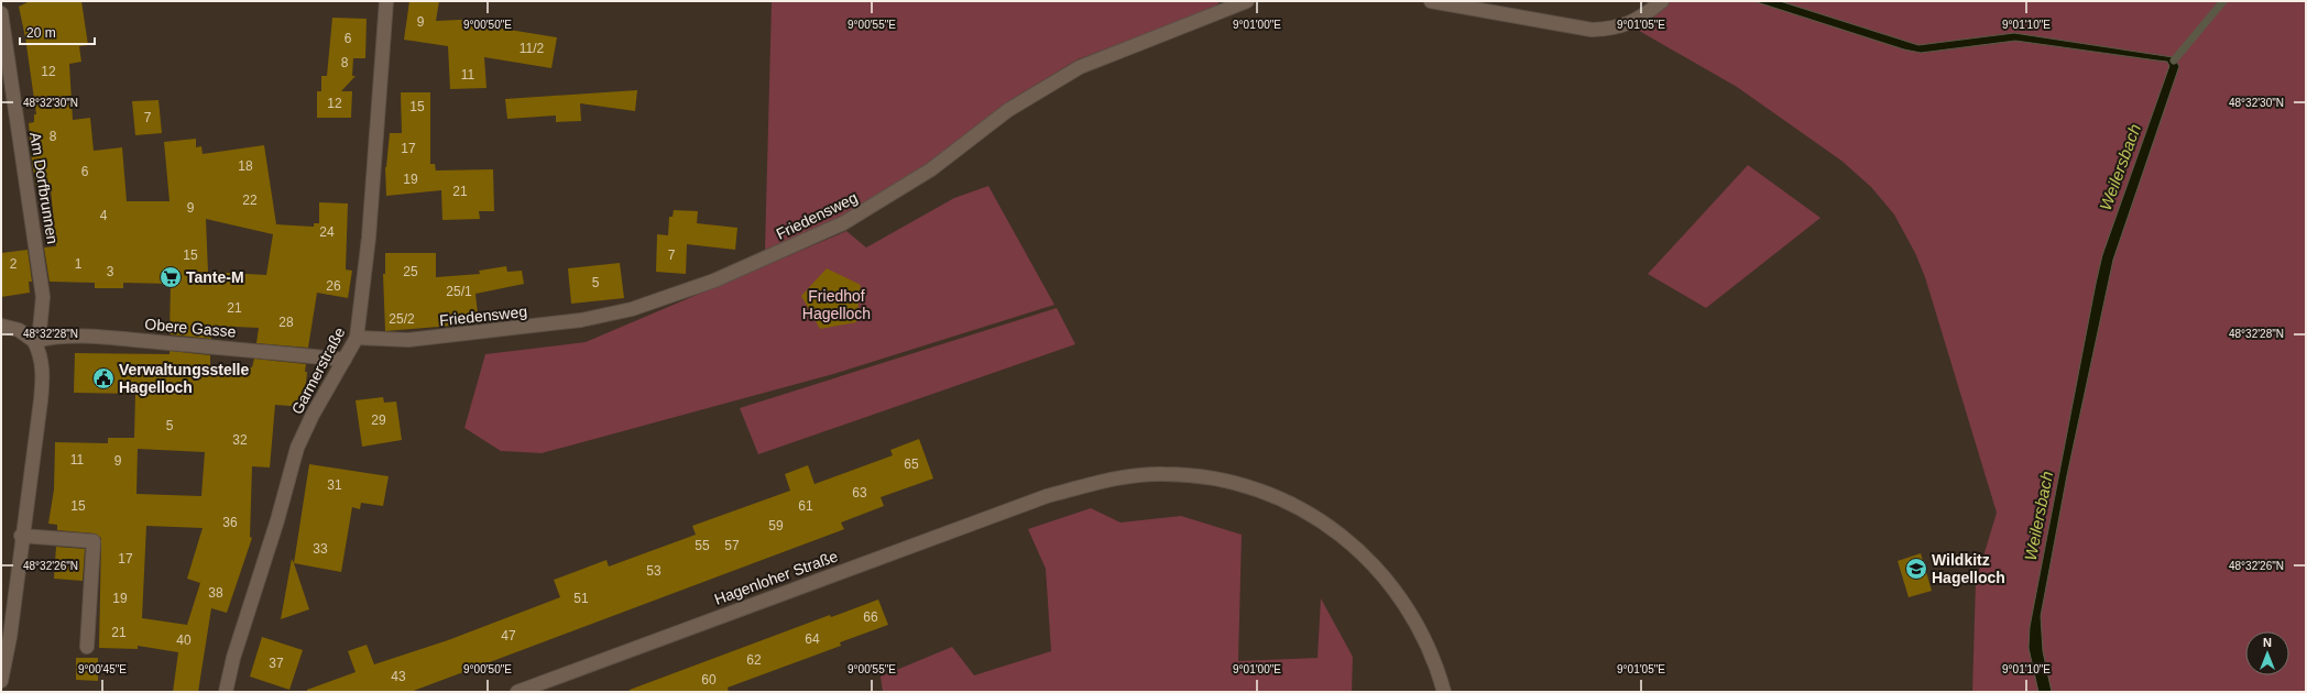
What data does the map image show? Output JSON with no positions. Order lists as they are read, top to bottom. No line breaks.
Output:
{"streets":{"street":["Am Dorfbrunnen","Friedensweg","Obere Gasse","Garmerstraße","Hagenloher Straße"]},"crossings":[["Am Dorfbrunnen","Obere Gasse"],["Friedensweg","Garmerstraße"],["Obere Gasse","Garmerstraße"]],"water":["Weilersbach"],"parks":["Friedhof Hagelloch"],"places":{"supermarket":["Tante-M"],"public building":["Verwaltungsstelle Hagelloch"],"school or university":["Wildkitz Hagelloch"]},"house_numbers":["9","6","11/2","8","12","11","12","15","7","8","17","18","6","19","21","22","9","4","24","15","7","2","1","3","25","5","26","25/1","21","25/2","28","29","5","32","11","9","65","31","63","15","61","36","59","55","57","33","17","53","38","19","51","66","21","47","64","40","62","37","43","60"],"scale_bar":"20 m","north":"top","coordinates":["9°00'50\"E","9°00'55\"E","9°01'00\"E","9°01'05\"E","9°01'10\"E","48°32'30\"N","48°32'28\"N","48°32'26\"N","9°00'45\"E"]}
